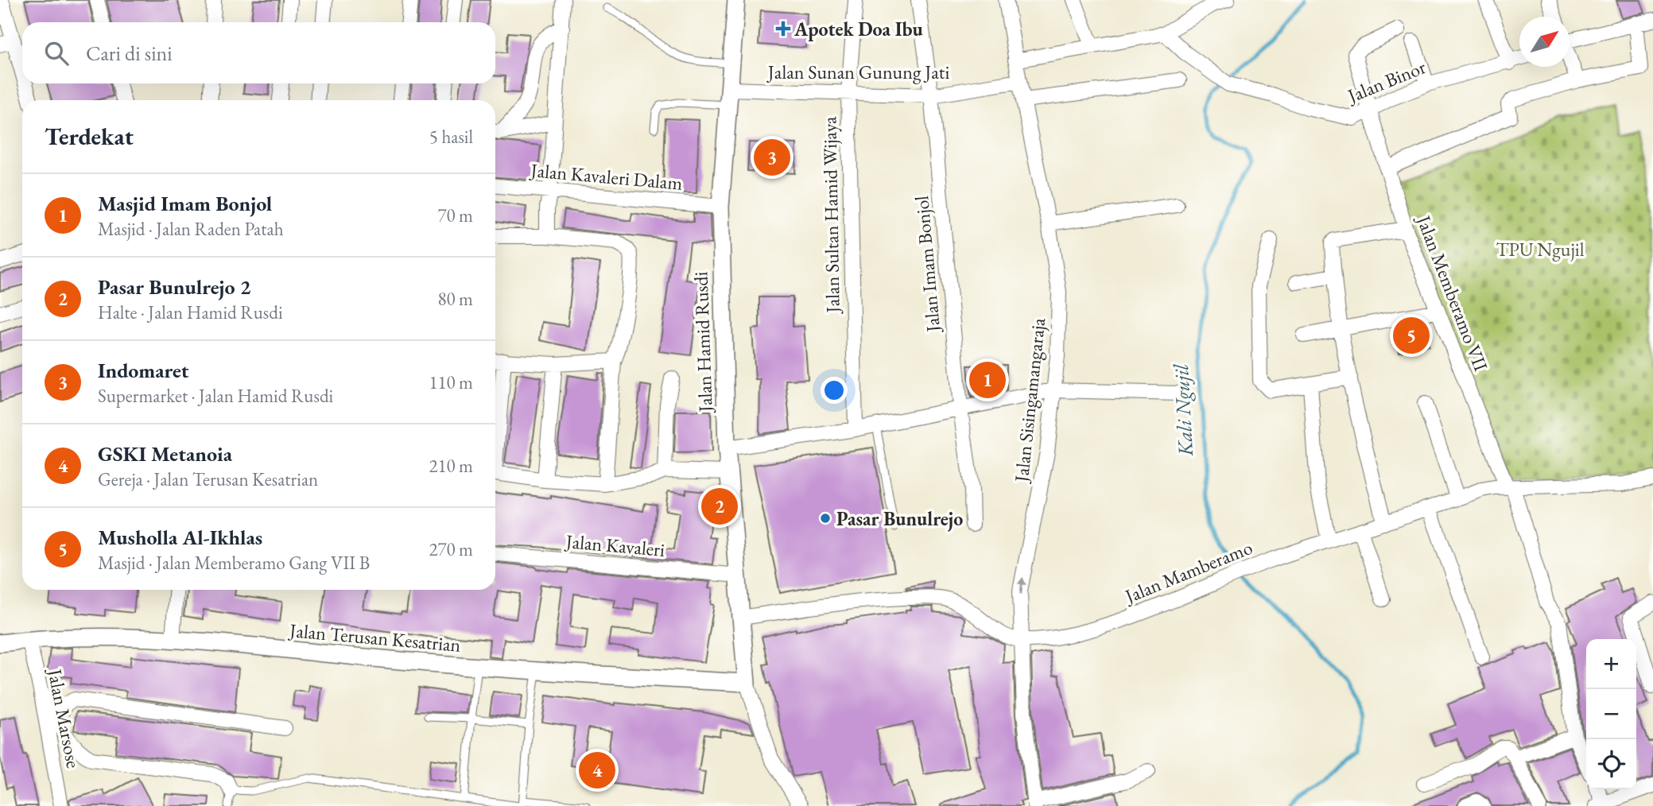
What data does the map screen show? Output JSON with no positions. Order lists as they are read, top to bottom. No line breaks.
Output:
{"streets":{"street":["Jalan Sunan Gunung Jati","Jalan Binor","Jalan Kavaleri Dalam","Jalan Sultan Hamid Wijaya","Jalan Imam Bonjol","Jalan Memberamo VII","Jalan Hamid Rusdi","Jalan Sisingamangaraja","Jalan Kavaleri","Jalan Mamberamo","Jalan Terusan Kesatrian","Jalan Marsose"]},"crossings":[["Jalan Sunan Gunung Jati","Jalan Sultan Hamid Wijaya"],["Jalan Sunan Gunung Jati","Jalan Imam Bonjol"],["Jalan Sunan Gunung Jati","Jalan Hamid Rusdi"],["Jalan Sunan Gunung Jati","Jalan Sisingamangaraja"],["Jalan Binor","Jalan Memberamo VII"],["Jalan Kavaleri Dalam","Jalan Hamid Rusdi"],["Jalan Memberamo VII","Jalan Mamberamo"],["Jalan Hamid Rusdi","Jalan Kavaleri"],["Jalan Hamid Rusdi","Jalan Mamberamo"],["Jalan Hamid Rusdi","Jalan Terusan Kesatrian"],["Jalan Sisingamangaraja","Jalan Mamberamo"],["Jalan Terusan Kesatrian","Jalan Marsose"]],"water":["Kali Ngujil"],"parks":["TPU Ngujil"],"places":{"health":["Apotek Doa Ibu"],"other":["Pasar Bunulrejo"]},"north":"top right","page":{"search":"Cari di sini","heading":["Terdekat","5 hasil"],"pins":["3","5","1","2","4"],"list":[{"mark":"1","name":"Masjid Imam Bonjol","note":"Masjid · Jalan Raden Patah","value":"70 m"},{"mark":"2","name":"Pasar Bunulrejo 2","note":"Halte · Jalan Hamid Rusdi","value":"80 m"},{"mark":"3","name":"Indomaret","note":"Supermarket · Jalan Hamid Rusdi","value":"110 m"},{"mark":"4","name":"GSKI Metanoia","note":"Gereja · Jalan Terusan Kesatrian","value":"210 m"},{"mark":"5","name":"Musholla Al-Ikhlas","note":"Masjid · Jalan Memberamo Gang VII B","value":"270 m"}],"map_buttons":["+","−"]}}
